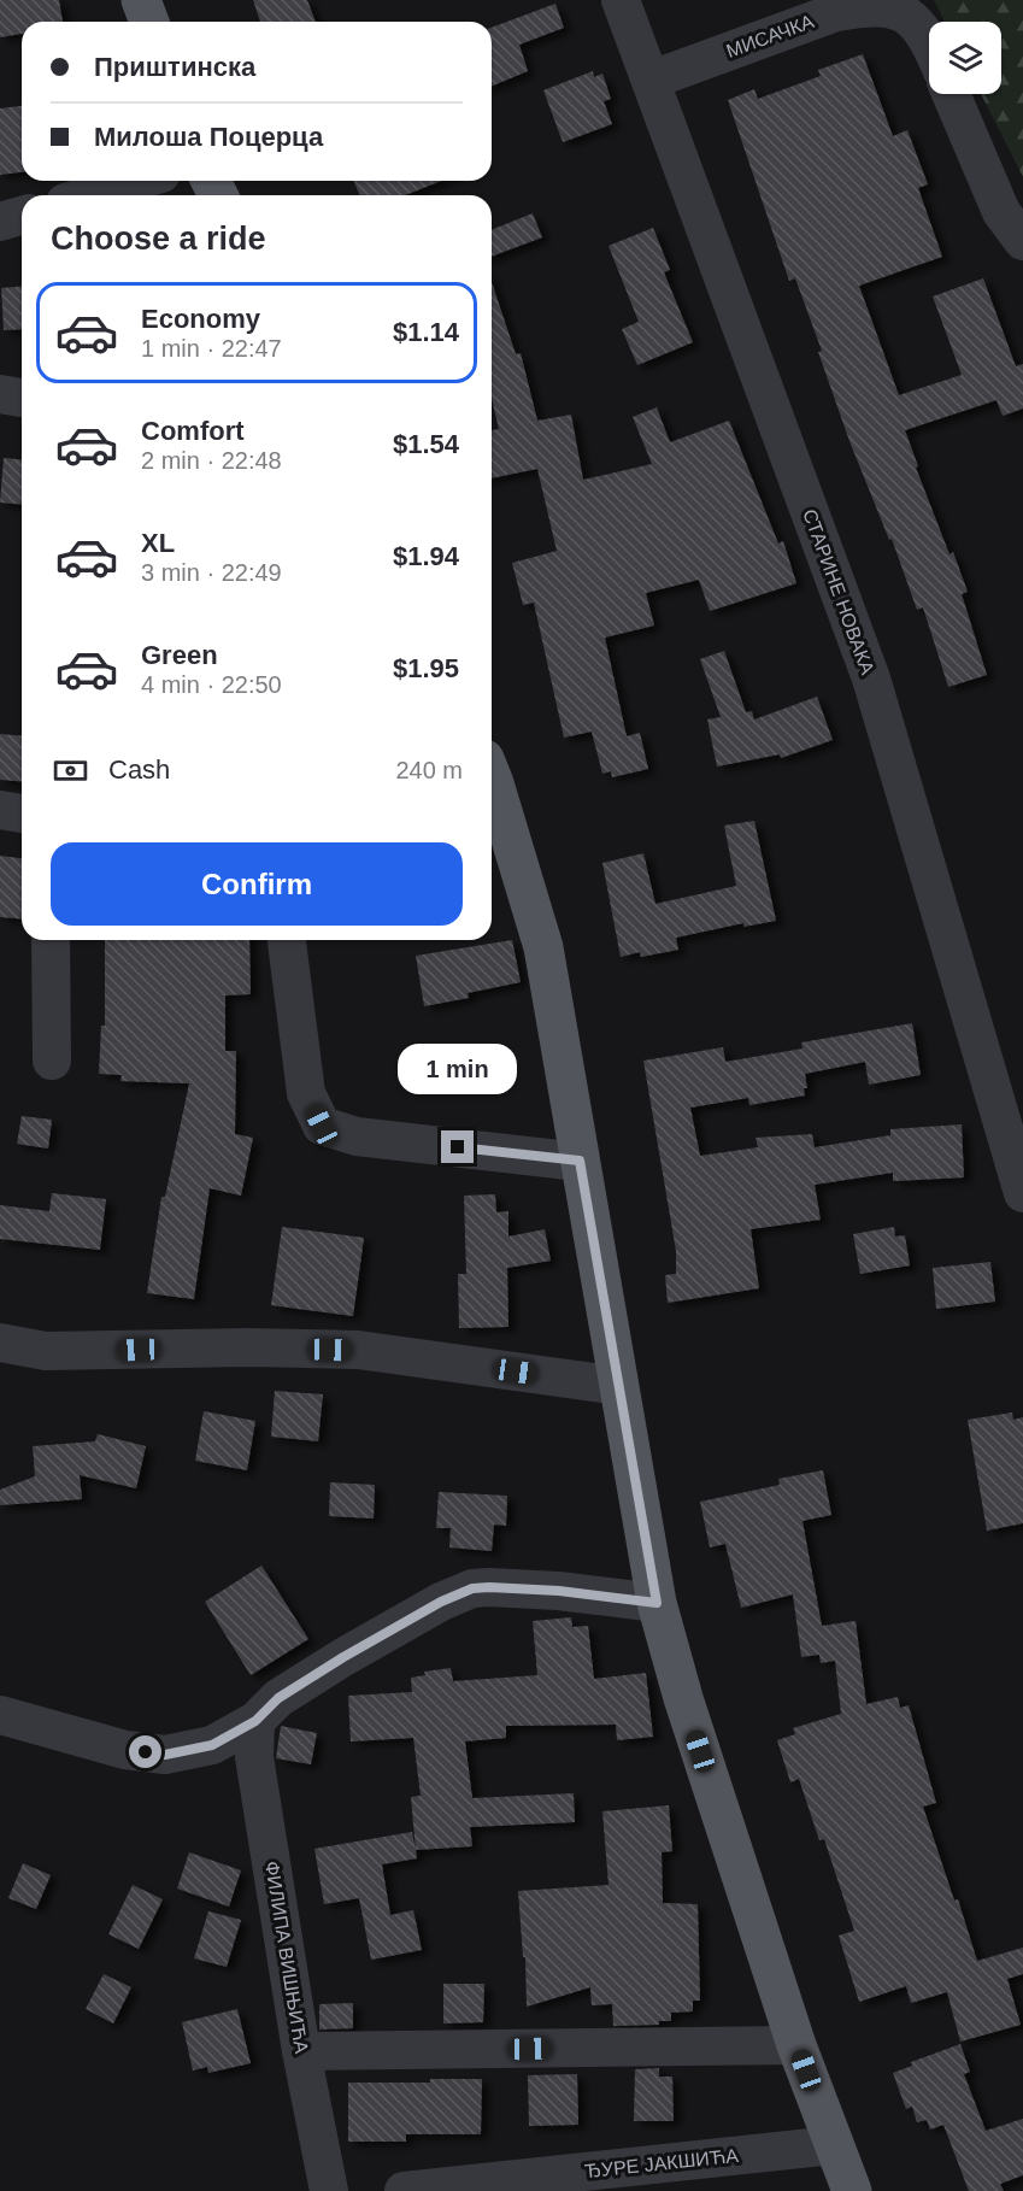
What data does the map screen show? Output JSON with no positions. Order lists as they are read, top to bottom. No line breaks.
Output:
{"streets":{"street":["МИСАЧКА","СТАРИНЕ НОВАКА","ФИЛИПА ВИШЊИЋА","ЂУРЕ ЈАКШИЋА"]},"crossings":[["МИСАЧКА","СТАРИНЕ НОВАКА"]],"page":{"banner":["Приштинска","Милоша Поцерца"],"heading":"Choose a ride","list":[{"name":"Economy","note":"1 min · 22:47","value":"$1.14"},{"name":"Comfort","note":"2 min · 22:48","value":"$1.54"},{"name":"XL","note":"3 min · 22:49","value":"$1.94"},{"name":"Green","note":"4 min · 22:50","value":"$1.95"}],"pay":["Cash","240 m"],"buttons":"Confirm","bubble":"1 min"}}
